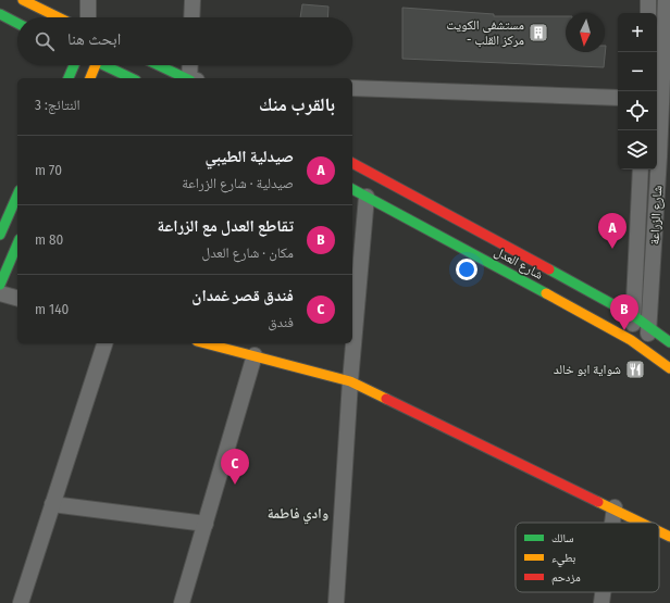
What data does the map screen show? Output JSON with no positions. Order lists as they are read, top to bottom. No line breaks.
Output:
{"streets":{"street":["شارع الزراعة","شارع العدل"]},"crossings":[["شارع الزراعة","شارع العدل"]],"districts":["وادي فاطمة"],"places":{"building":["مستشفى الكويت - مركز القلب"],"restaurant":["شواية ابو خالد"]},"legend":["سالك","بطيء","مزدحم"],"north":"bottom","page":{"map_buttons":["+","−"],"search":"ابحث هنا","heading":["بالقرب منك","النتائج: 3"],"list":[{"mark":"A","name":"صيدلية الطيبي","note":"صيدلية · شارع الزراعة","value":"70 m"},{"mark":"B","name":"تقاطع العدل مع الزراعة","note":"مكان · شارع العدل","value":"80 m"},{"mark":"C","name":"فندق قصر غمدان","note":"فندق","value":"140 m"}],"pins":["A","B","C"]}}
